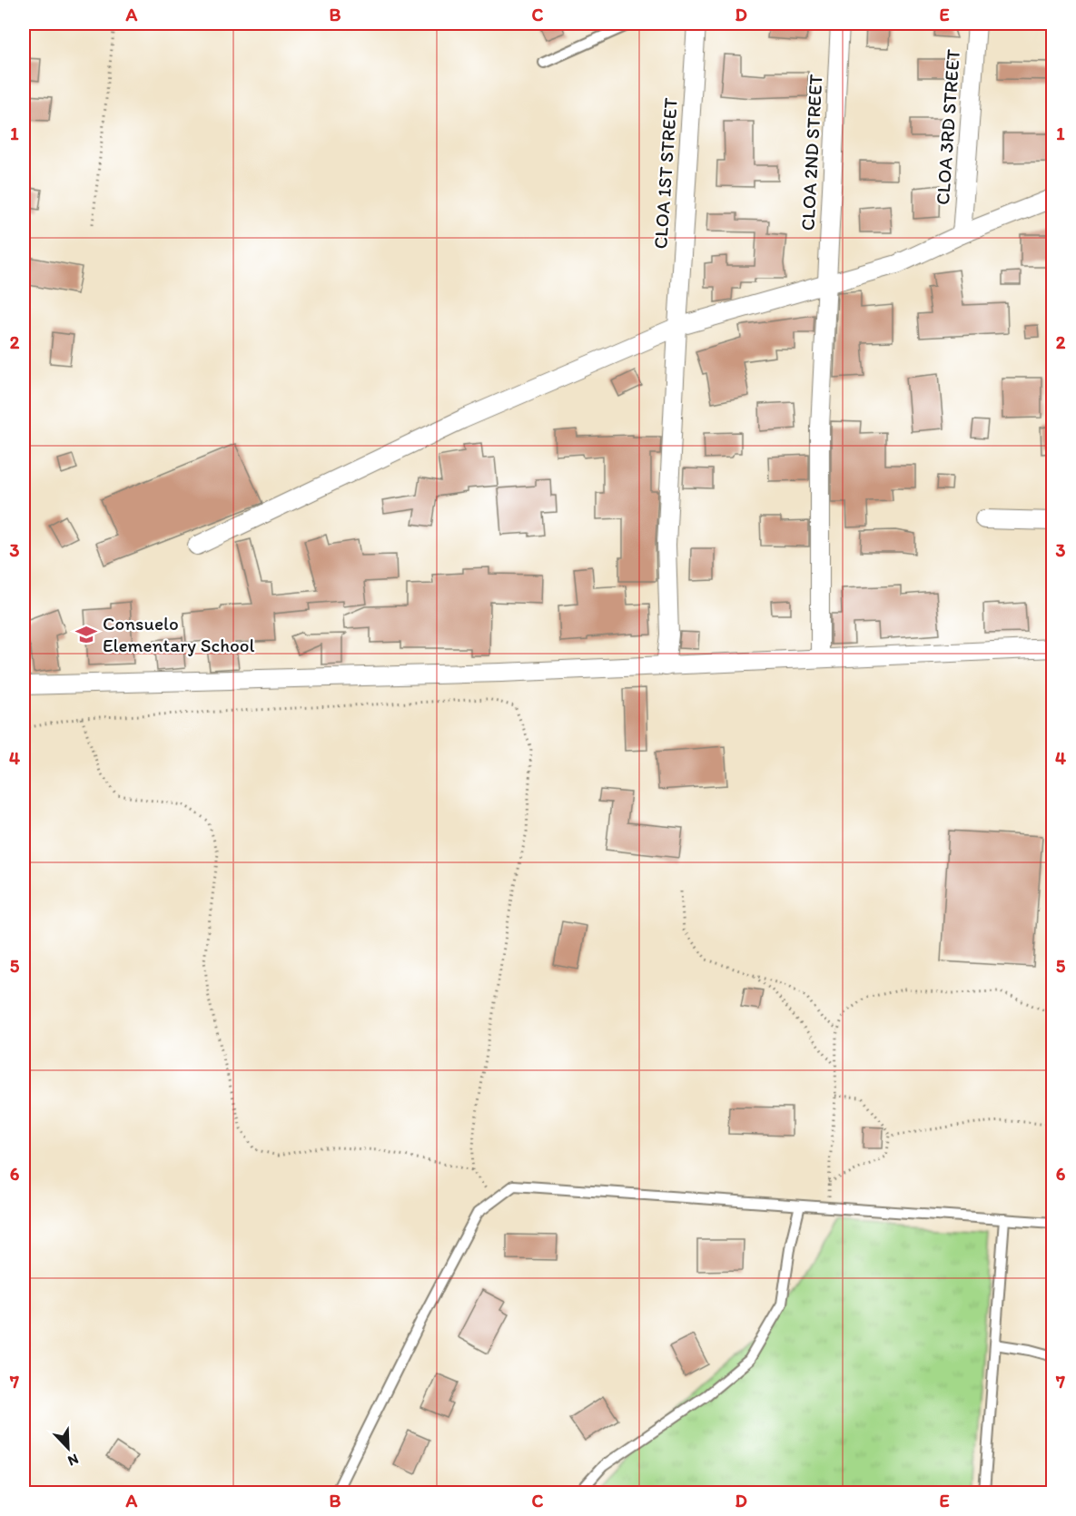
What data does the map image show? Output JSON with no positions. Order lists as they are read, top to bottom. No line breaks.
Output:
{"streets":{"street":["CLOA 3RD STREET","CLOA 2ND STREET","CLOA 1ST STREET"]},"places":{"school or university":["Consuelo Elementary School"]},"north":"bottom right","grid":{"columns":["A","B","C","D","E"],"rows":["1","2","3","4","5","6","7"]}}
